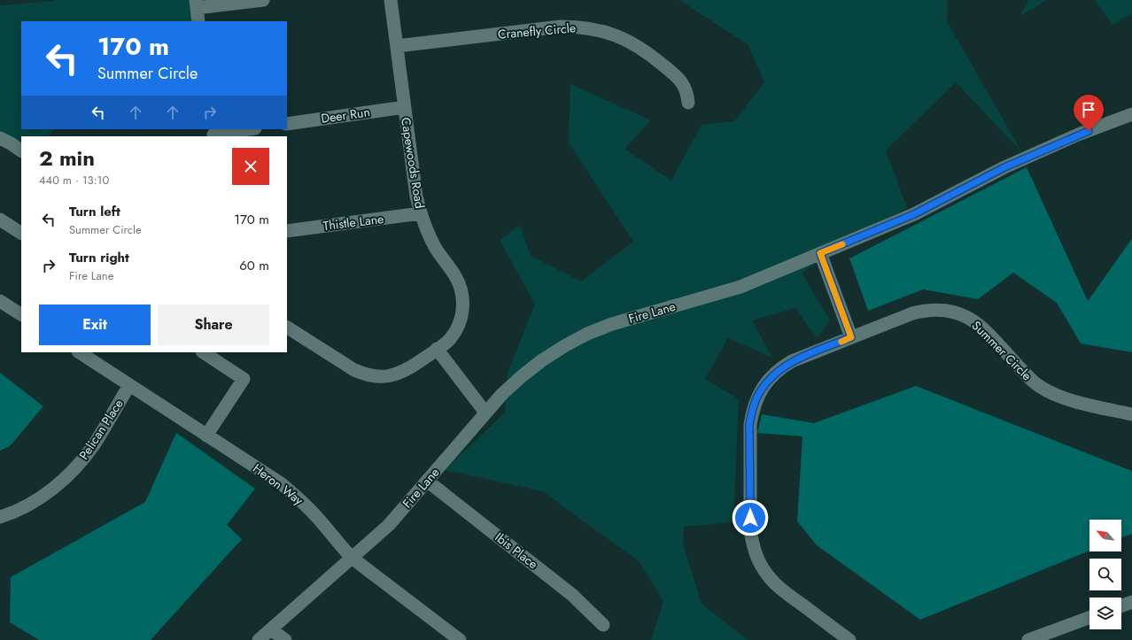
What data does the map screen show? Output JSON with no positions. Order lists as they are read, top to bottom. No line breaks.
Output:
{"streets":{"street":["Cranefly Circle","Deer Run","Capewoods Road","Thistle Lane","Fire Lane","Summer Circle","Pelican Place","Heron Way","Ibis Place"]},"crossings":[["Cranefly Circle","Capewoods Road"],["Deer Run","Capewoods Road"],["Capewoods Road","Thistle Lane"],["Fire Lane","Heron Way"],["Fire Lane","Ibis Place"],["Pelican Place","Heron Way"]],"north":"top left","page":{"turn":["170 m","Summer Circle"],"heading":["2 min","440 m · 13:10"],"list":[{"name":"Turn left","note":"Summer Circle","value":"170 m"},{"name":"Turn right","note":"Fire Lane","value":"60 m"}],"buttons":["Exit","Share"]}}
